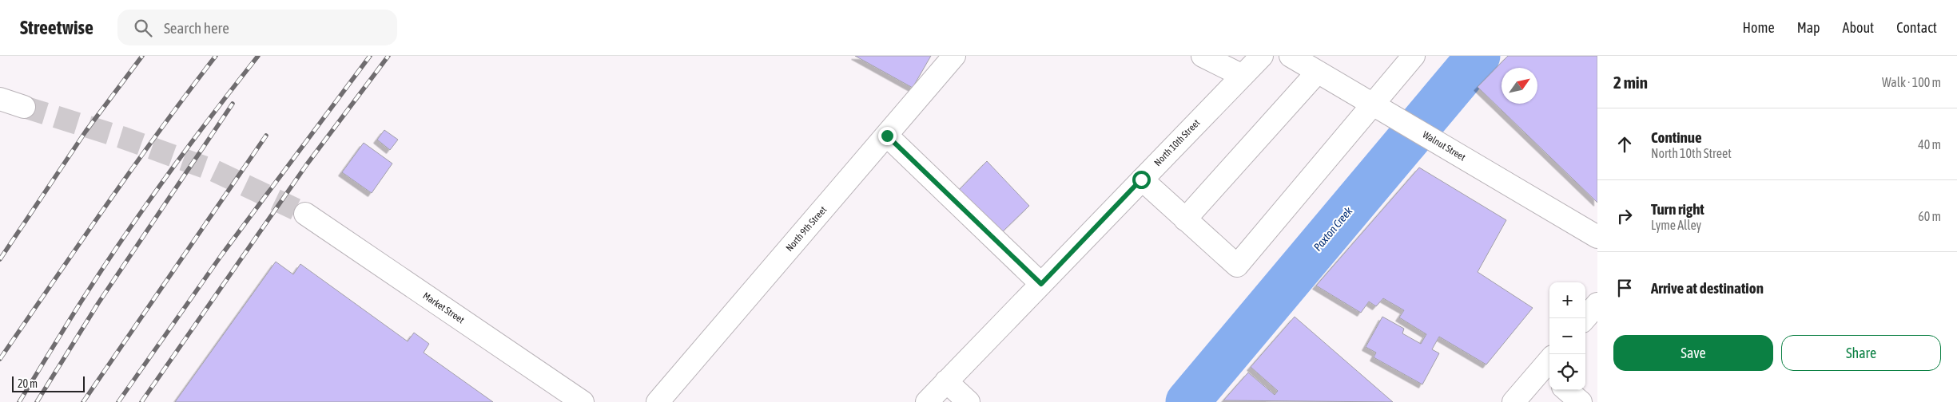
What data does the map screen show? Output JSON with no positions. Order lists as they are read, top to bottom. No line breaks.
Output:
{"streets":{"main road":["North 10th Street","Walnut Street","North 9th Street","Market Street"]},"water":["Paxton Creek"],"scale_bar":"20 m","north":"top right","page":{"header":"Streetwise","search":"Search here","nav":["Home","Map","About","Contact"],"heading":["2 min","Walk · 100 m"],"list":[["Continue","North 10th Street","40 m"],["Turn right","Lyme Alley","60 m"],"Arrive at destination"],"map_buttons":["+","−"],"buttons":["Save","Share"],"scale":"20 m"}}
